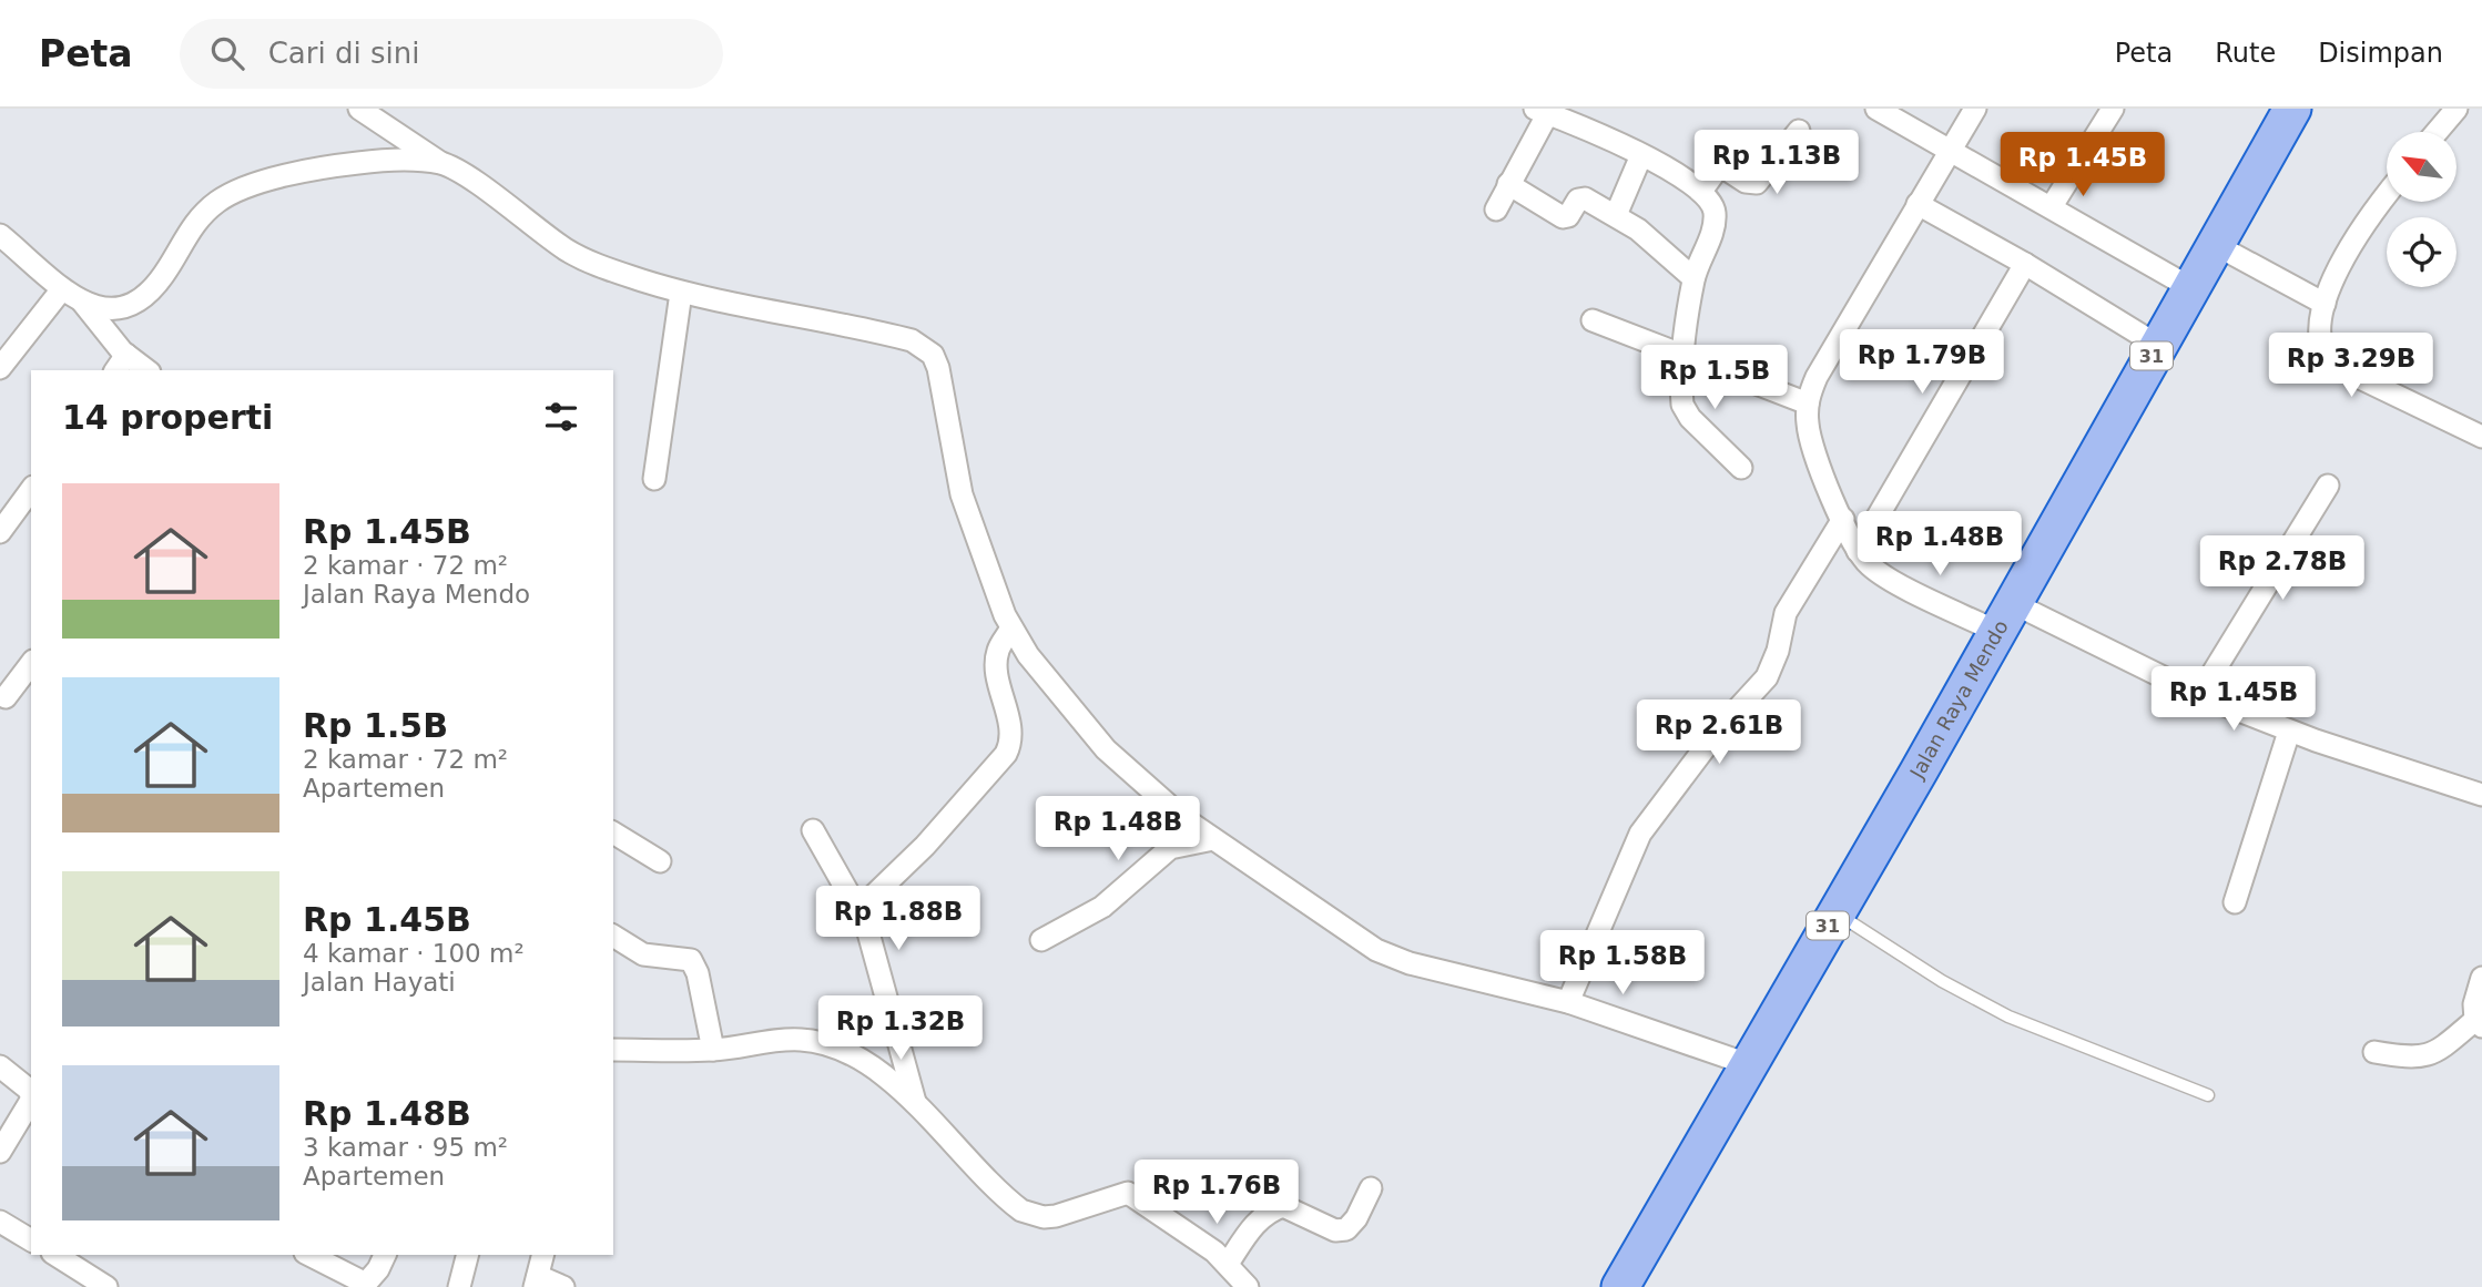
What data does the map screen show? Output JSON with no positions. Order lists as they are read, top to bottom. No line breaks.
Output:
{"streets":{"highway":["31","Jalan Raya Mendo"]},"north":"top left","page":{"header":"Peta","search":"Cari di sini","nav":["Peta","Rute","Disimpan"],"price":["Rp 1.13B","Rp 1.45B","Rp 1.79B","Rp 3.29B","Rp 1.5B","Rp 1.48B","Rp 2.78B","Rp 1.45B","Rp 2.61B","Rp 1.48B","Rp 1.88B","Rp 1.58B","Rp 1.32B","Rp 1.76B"],"heading":"14 properti","list":[{"name":"Rp 1.45B","note":"2 kamar · 72 m² · Jalan Raya Mendo"},{"name":"Rp 1.5B","note":"2 kamar · 72 m² · Apartemen"},{"name":"Rp 1.45B","note":"4 kamar · 100 m² · Jalan Hayati"},{"name":"Rp 1.48B","note":"3 kamar · 95 m² · Apartemen"}]}}
